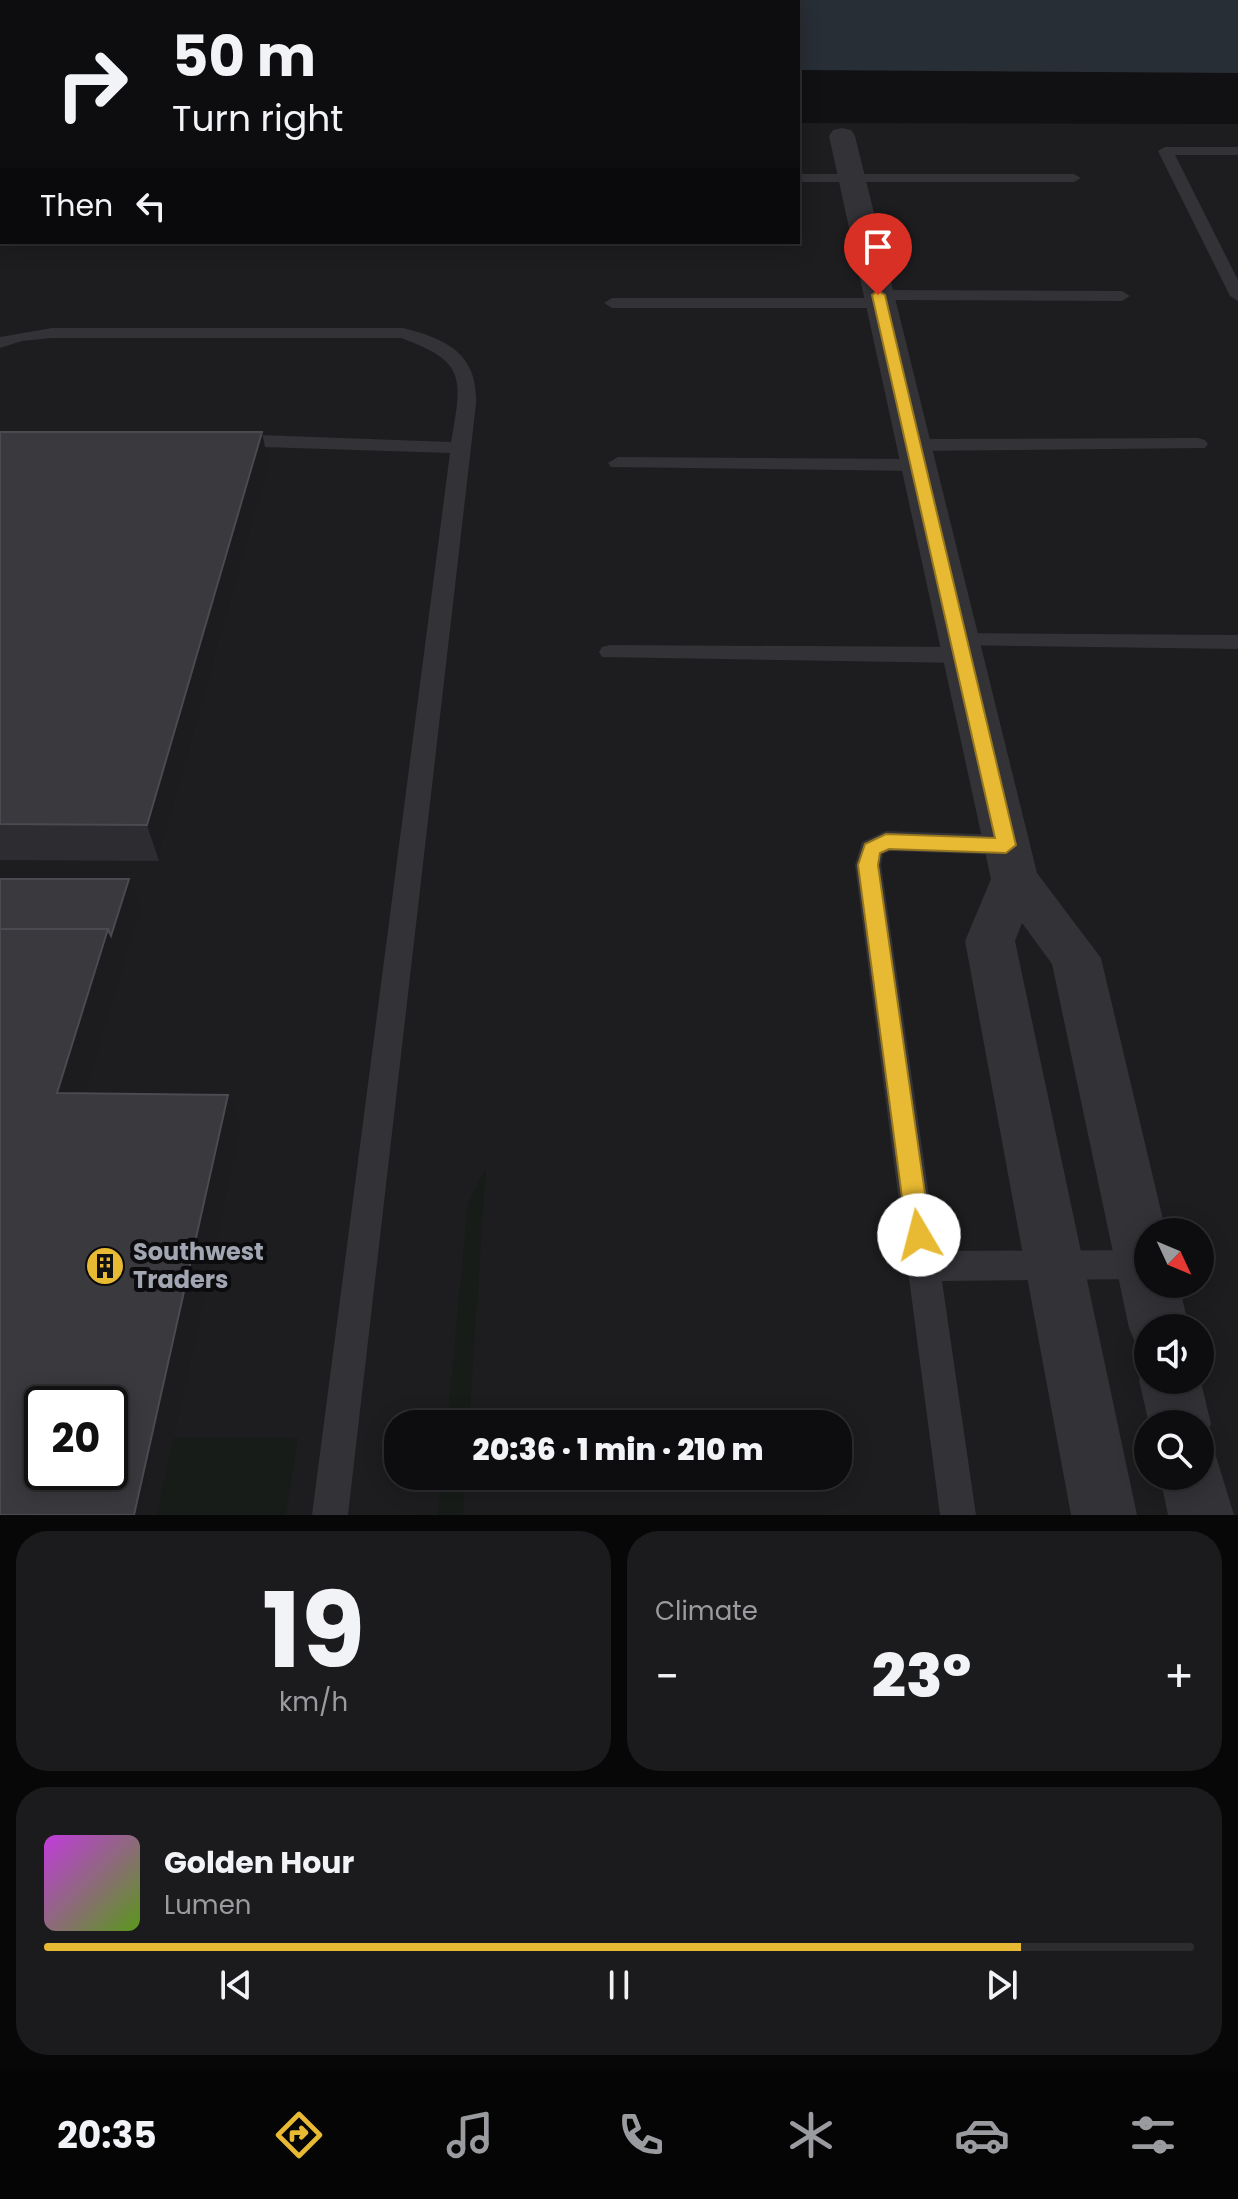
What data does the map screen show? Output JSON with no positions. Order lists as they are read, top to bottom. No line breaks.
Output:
{"places":{"building":["Southwest Traders"]},"north":"bottom right","page":{"turn":["50 m","Turn right"],"then":"Then","limit":"20","trip":"20:36 · 1 min · 210 m","tile":[["19","km/h"],"Climate"],"heat":["−","23°","+"],"song":["Golden Hour","Lumen"],"tabs":"20:35"}}
